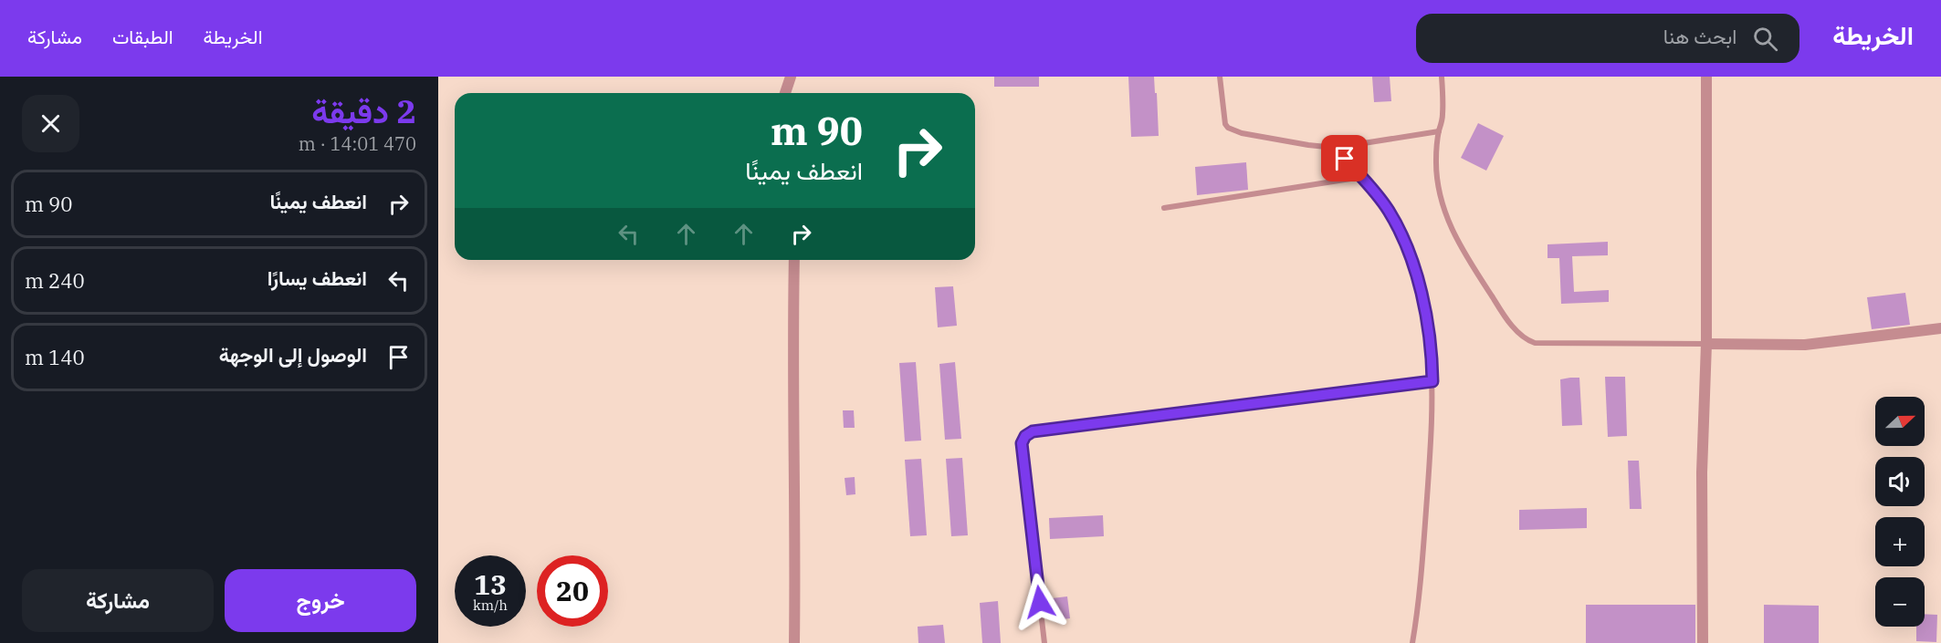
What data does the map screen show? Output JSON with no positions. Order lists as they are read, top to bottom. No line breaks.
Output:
{"north":"right","page":{"header":"الخريطة","search":"ابحث هنا","nav":["الخريطة","الطبقات","مشاركة"],"heading":["2 دقيقة","470 m · 14:01"],"turn":["90 m","انعطف يمينًا"],"list":[{"name":"انعطف يمينًا","value":"90 m"},{"name":"انعطف يسارًا","value":"240 m"},{"name":"الوصول إلى الوجهة","value":"140 m"}],"map_buttons":["+","−"],"speed":"13 km/h","limit":"20","buttons":["خروج","مشاركة"]}}
